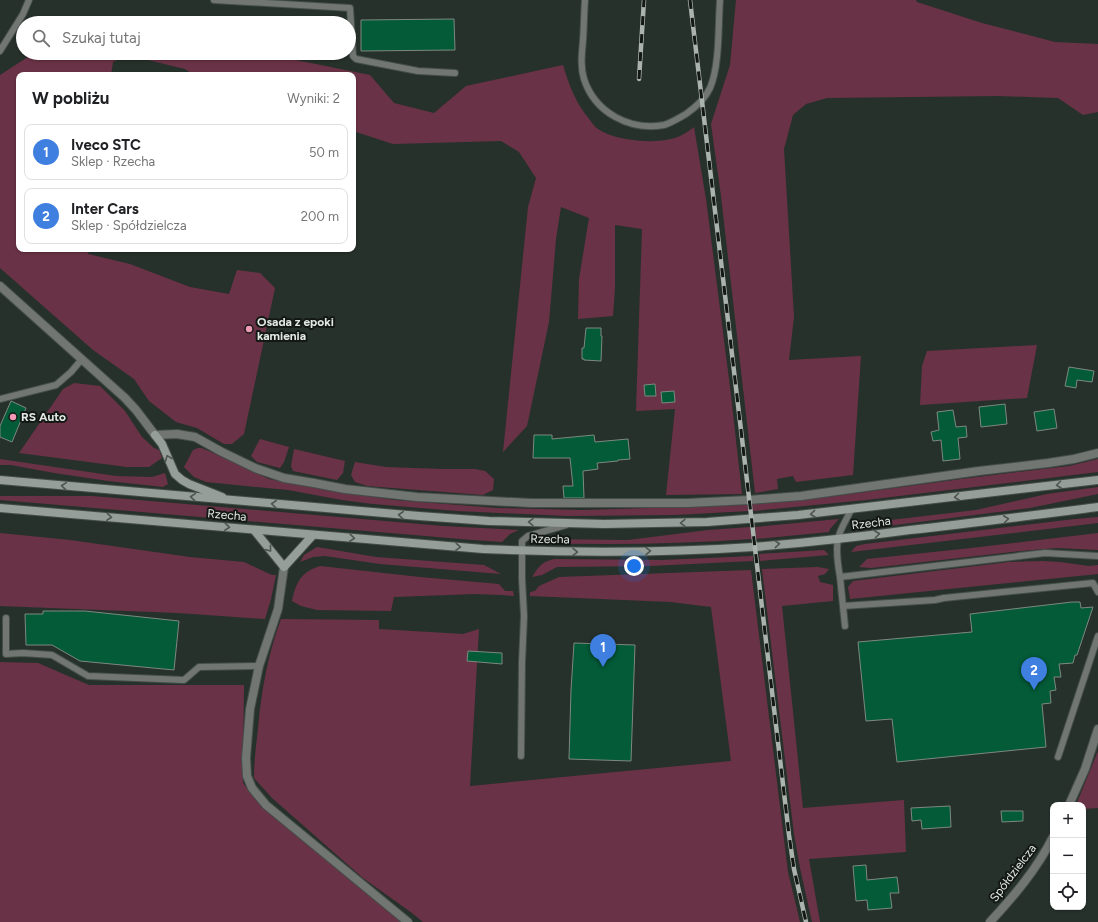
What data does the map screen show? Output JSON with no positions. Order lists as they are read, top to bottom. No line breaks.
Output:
{"streets":{"main road":["Rzecha"],"street":["Spółdzielcza"]},"places":["Osada z epoki kamienia","RS Auto"],"page":{"search":"Szukaj tutaj","heading":["W pobliżu","Wyniki: 2"],"list":[{"mark":"1","name":"Iveco STC","note":"Sklep · Rzecha","value":"50 m"},{"mark":"2","name":"Inter Cars","note":"Sklep · Spółdzielcza","value":"200 m"}],"pins":["1","2"],"map_buttons":["+","−"]}}
